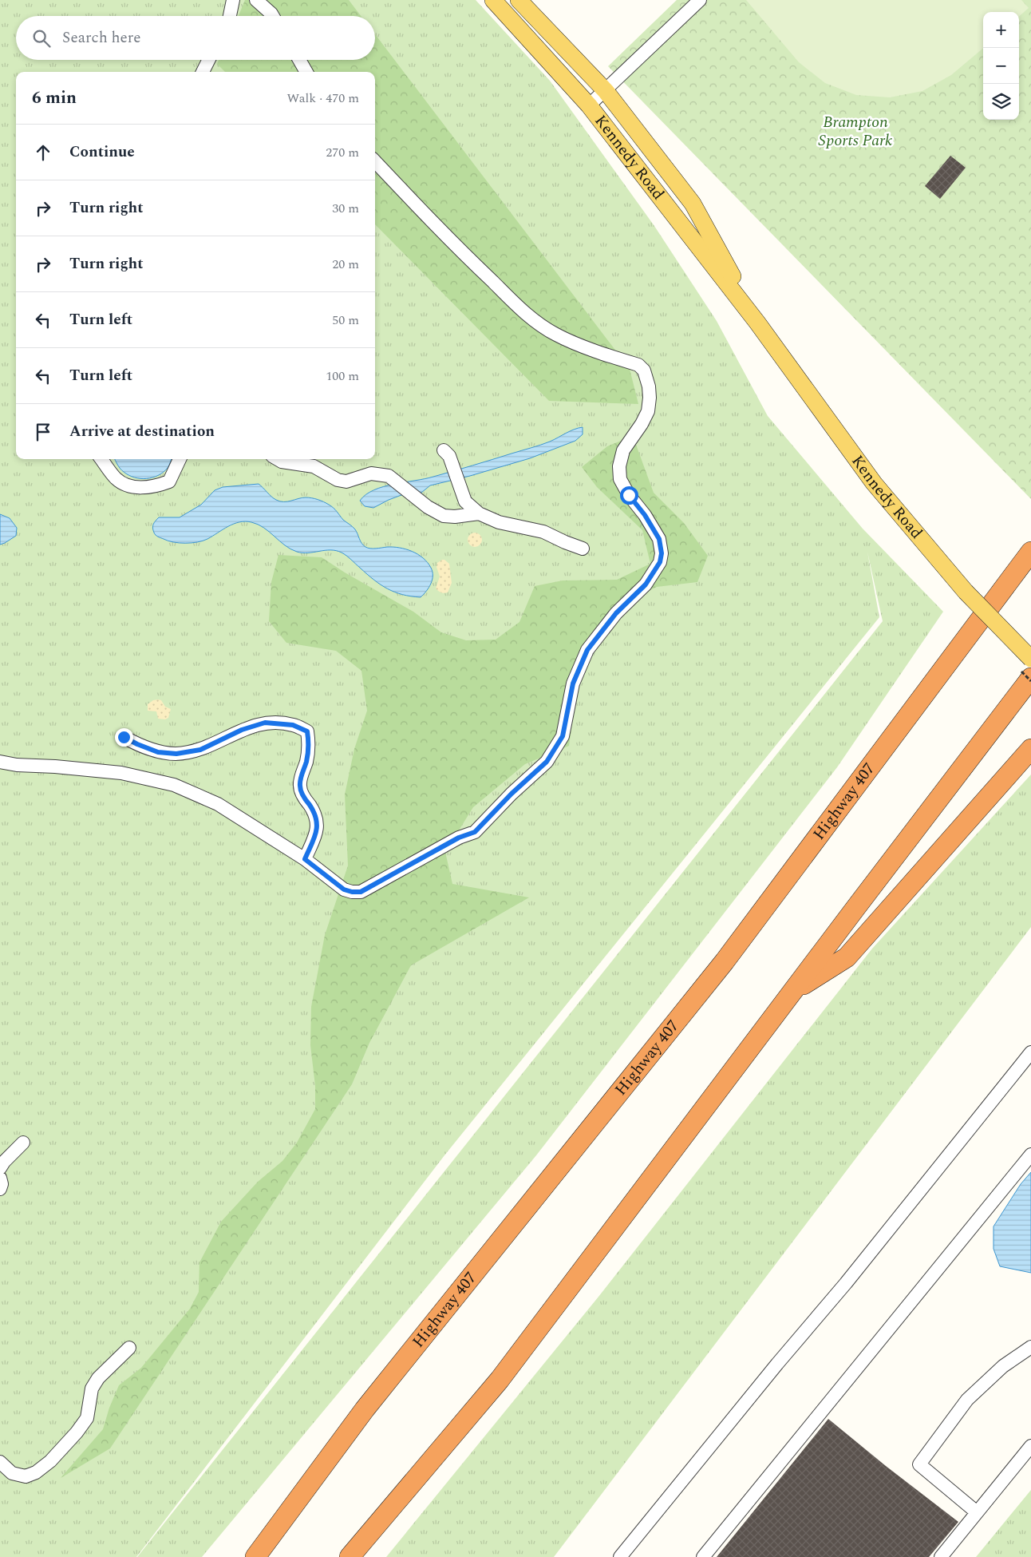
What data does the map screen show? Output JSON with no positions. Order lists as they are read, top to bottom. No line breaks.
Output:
{"streets":{"highway":["Highway 407"],"main road":["Kennedy Road"]},"parks":["Brampton Sports Park"],"page":{"map_buttons":["+","−"],"search":"Search here","heading":["6 min","Walk · 470 m"],"list":[["Continue","270 m"],["Turn right","30 m"],["Turn right","20 m"],["Turn left","50 m"],["Turn left","100 m"],"Arrive at destination"]}}
